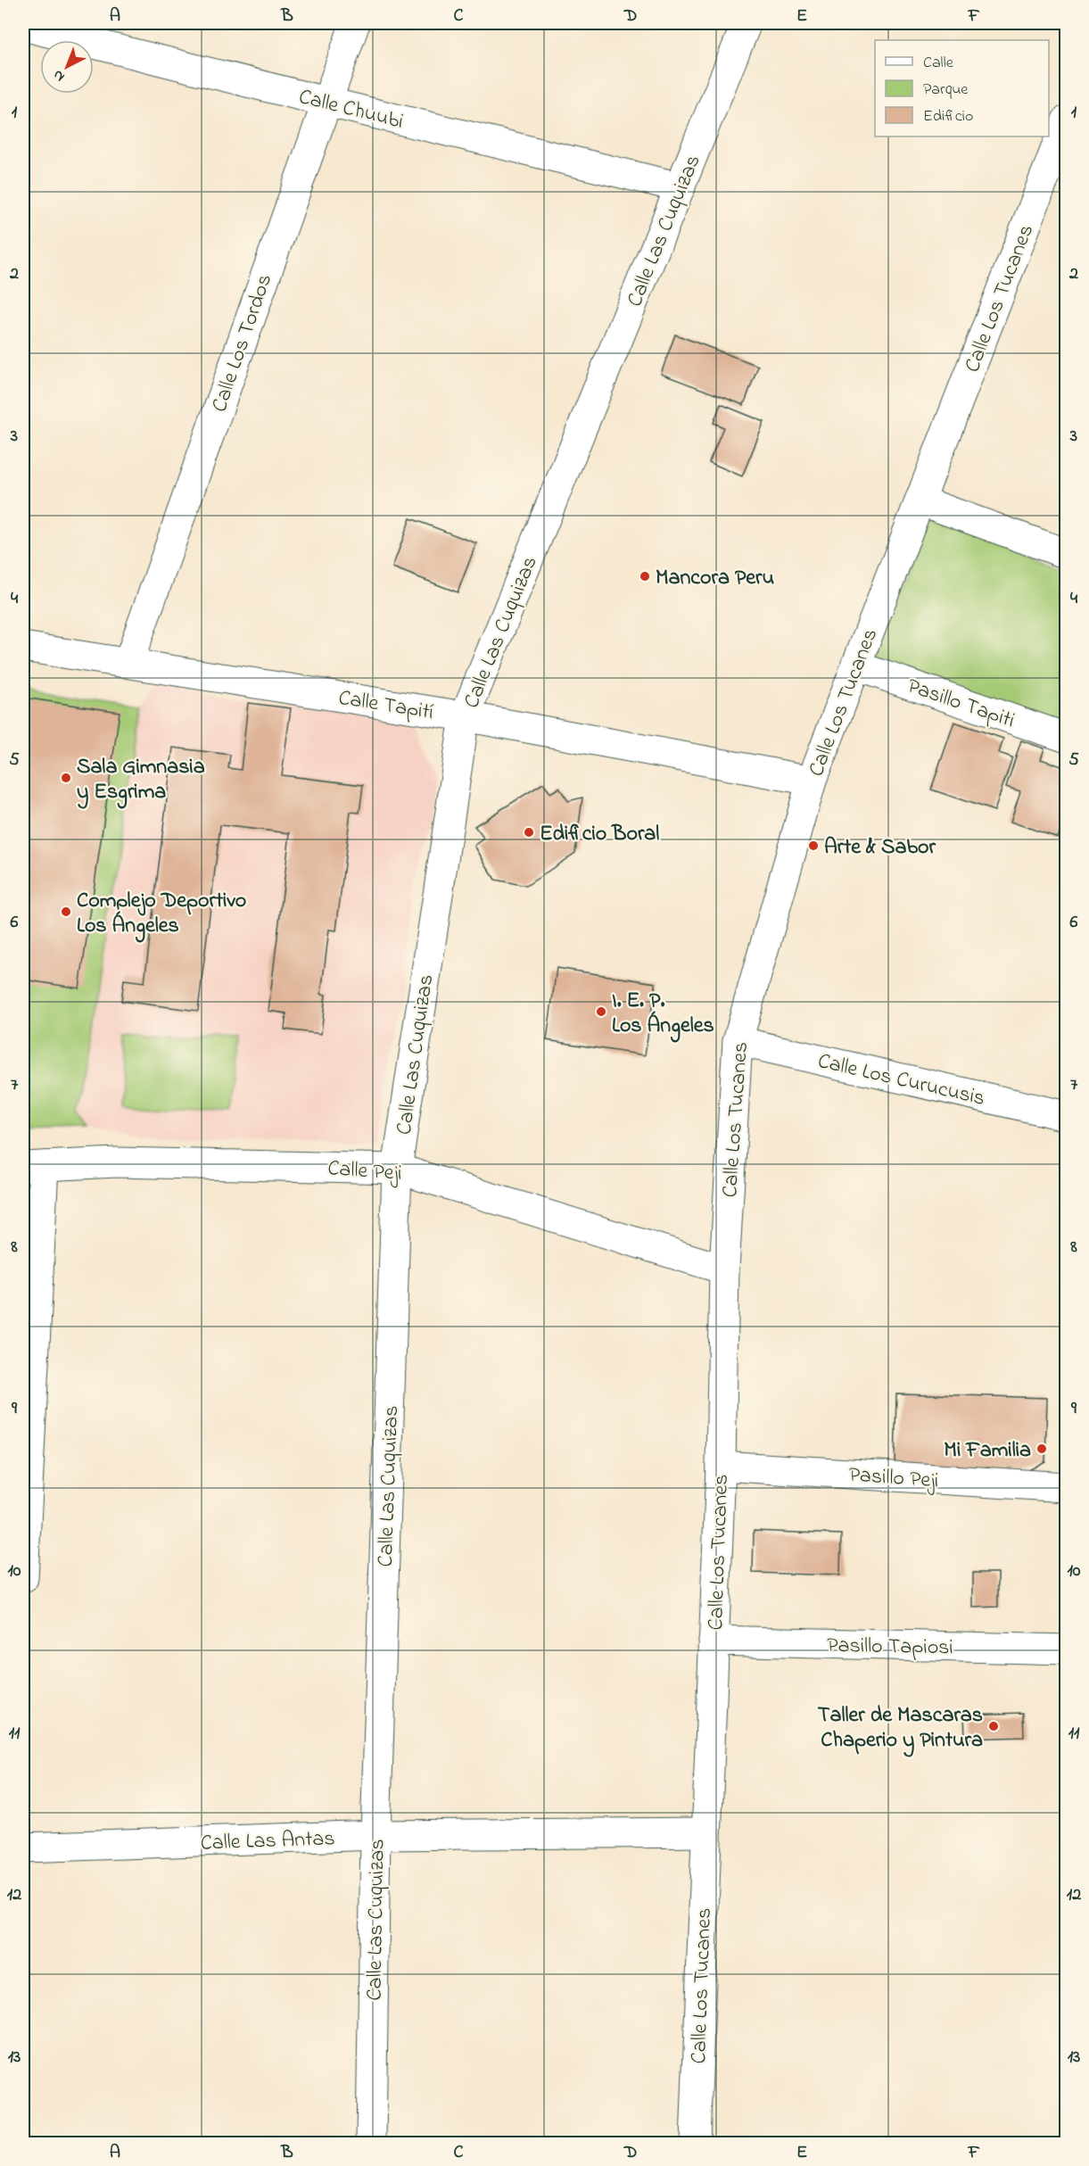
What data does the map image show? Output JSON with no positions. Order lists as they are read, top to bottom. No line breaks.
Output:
{"streets":{"street":["Calle Chuubi","Calle Las Cuquizas","Calle Los Tucanes","Calle Los Tordos","Pasillo Tapiti","Calle Tapití","Calle Los Curucusis","Calle Peji","Pasillo Peji","Pasillo Tapiosi","Calle Las Antas"]},"crossings":[["Calle Chuubi","Calle Las Cuquizas"],["Calle Chuubi","Calle Los Tordos"],["Calle Las Cuquizas","Calle Tapití"],["Calle Las Cuquizas","Calle Peji"],["Calle Las Cuquizas","Calle Las Antas"],["Calle Los Tucanes","Pasillo Tapiti"],["Calle Los Tucanes","Calle Tapití"],["Calle Los Tucanes","Calle Los Curucusis"],["Calle Los Tucanes","Calle Peji"],["Calle Los Tucanes","Pasillo Peji"],["Calle Los Tucanes","Pasillo Tapiosi"],["Calle Los Tucanes","Calle Las Antas"],["Calle Los Tordos","Calle Tapití"]],"places":["Mancora Peru","Sala Gimnasia y Esgrima","Edificio Boral","Arte & Sabor","Complejo Deportivo Los Ángeles","I. E. P. Los Ángeles","Mi Familia","Taller de Mascaras Chaperio y Pintura"],"legend":["Calle","Parque","Edificio"],"north":"bottom left","grid":{"columns":["A","B","C","D","E","F"],"rows":["1","2","3","4","5","6","7","8","9","10","11","12","13"]}}
